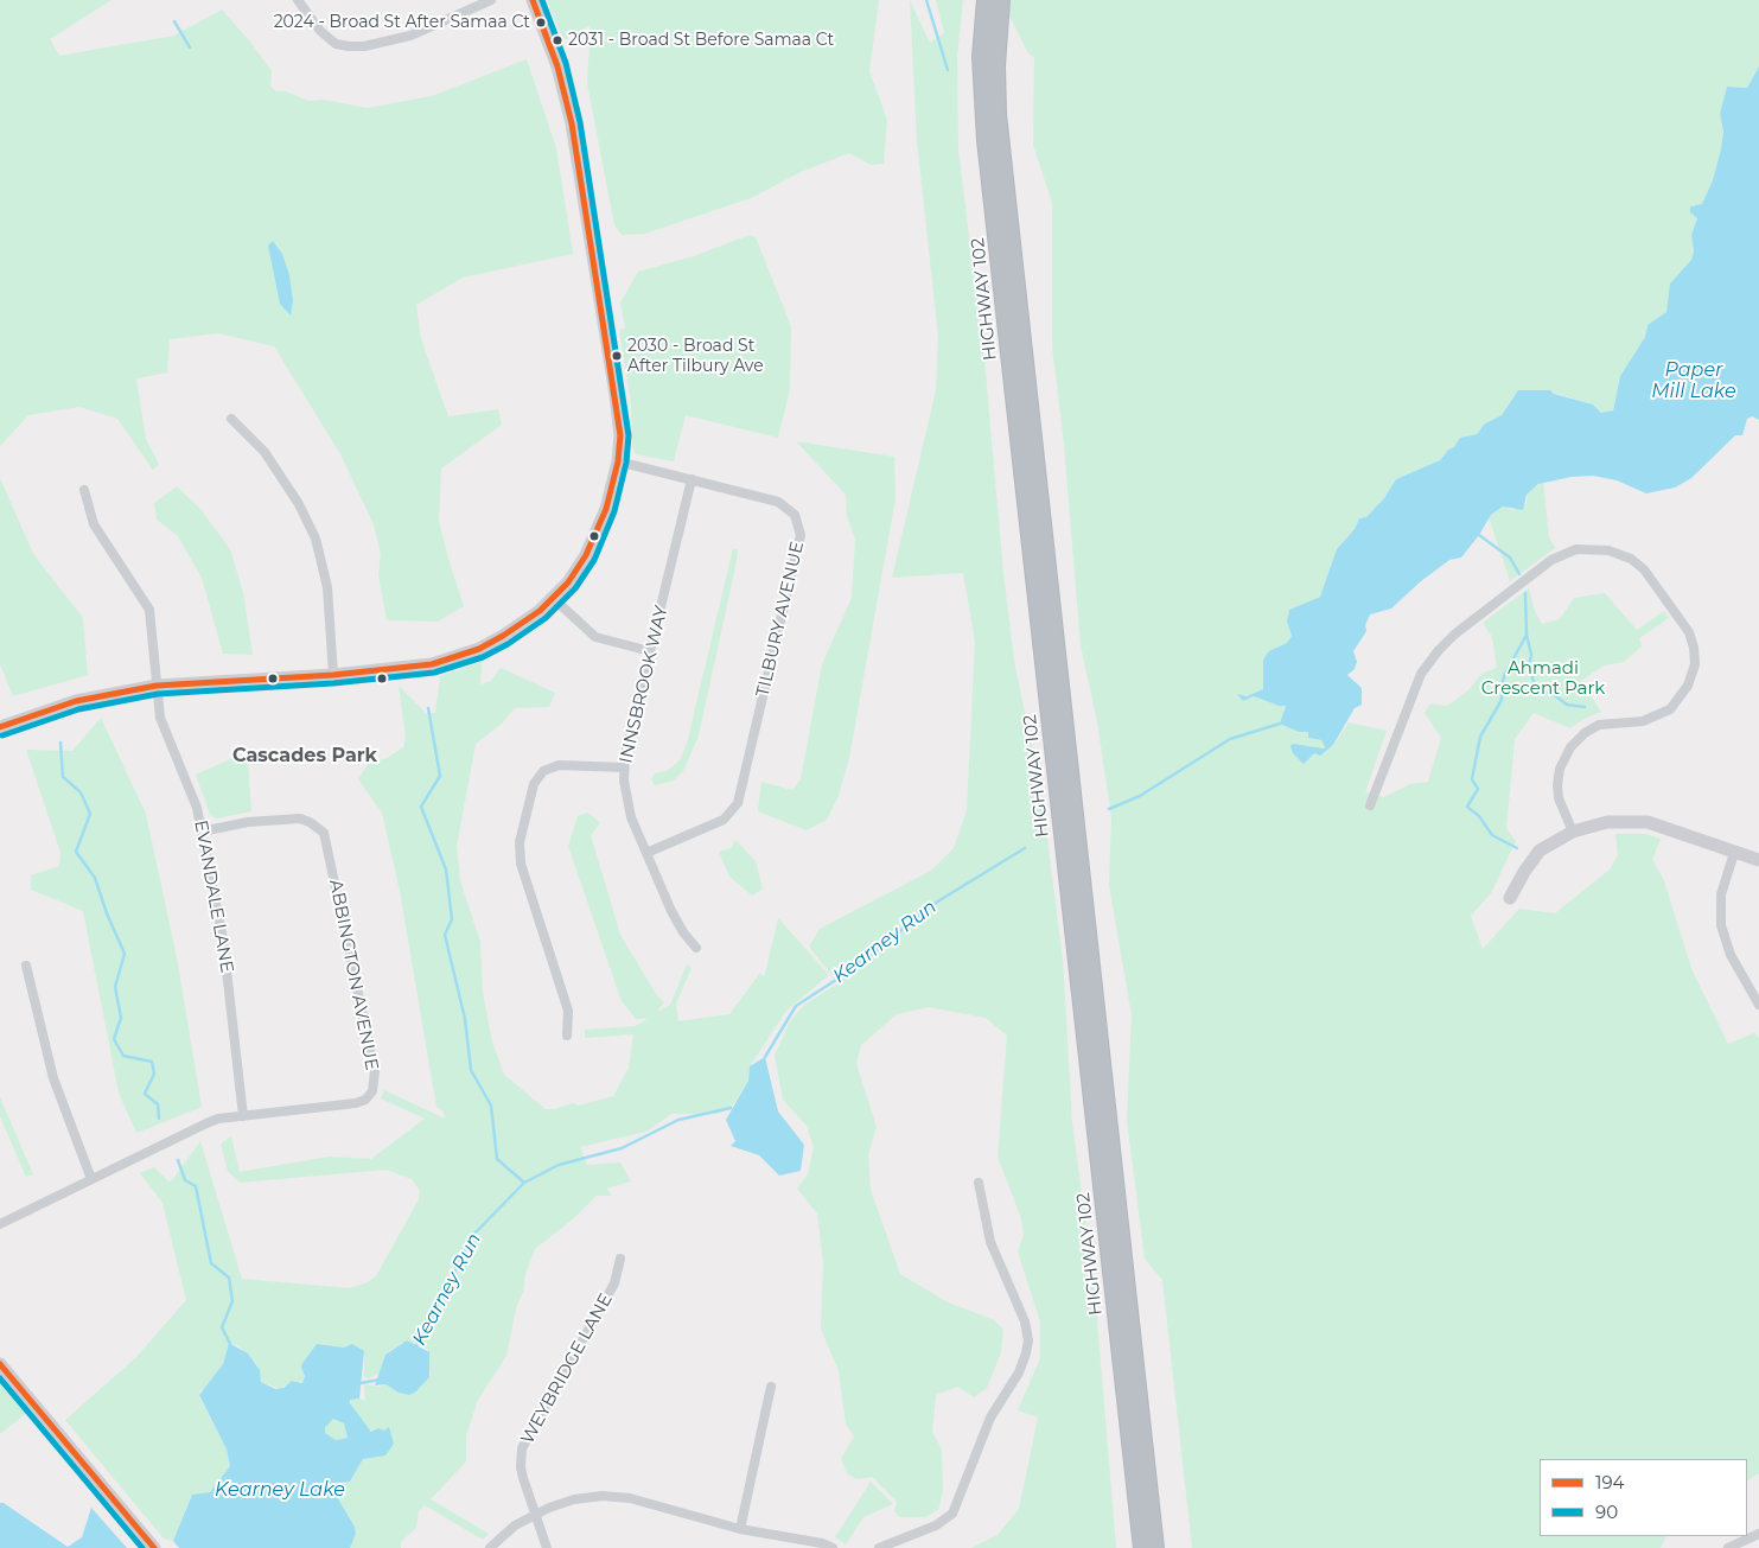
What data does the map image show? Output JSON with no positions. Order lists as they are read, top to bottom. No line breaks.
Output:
{"streets":{"highway":["HIGHWAY 102"],"street":["TILBURY AVENUE","INNSBROOK WAY","EVANDALE LANE","ABBINGTON AVENUE","WEYBRIDGE LANE"]},"crossings":[["TILBURY AVENUE","INNSBROOK WAY"],["EVANDALE LANE","ABBINGTON AVENUE"]],"districts":["Cascades Park"],"water":["Paper Mill Lake","Kearney Run","Kearney Lake"],"parks":["Ahmadi Crescent Park"],"places":["2024 - Broad St After Samaa Ct","2031 - Broad St Before Samaa Ct","2030 - Broad St After Tilbury Ave"],"lines":["transit line 194","transit line 90"],"legend":["194","90"]}
